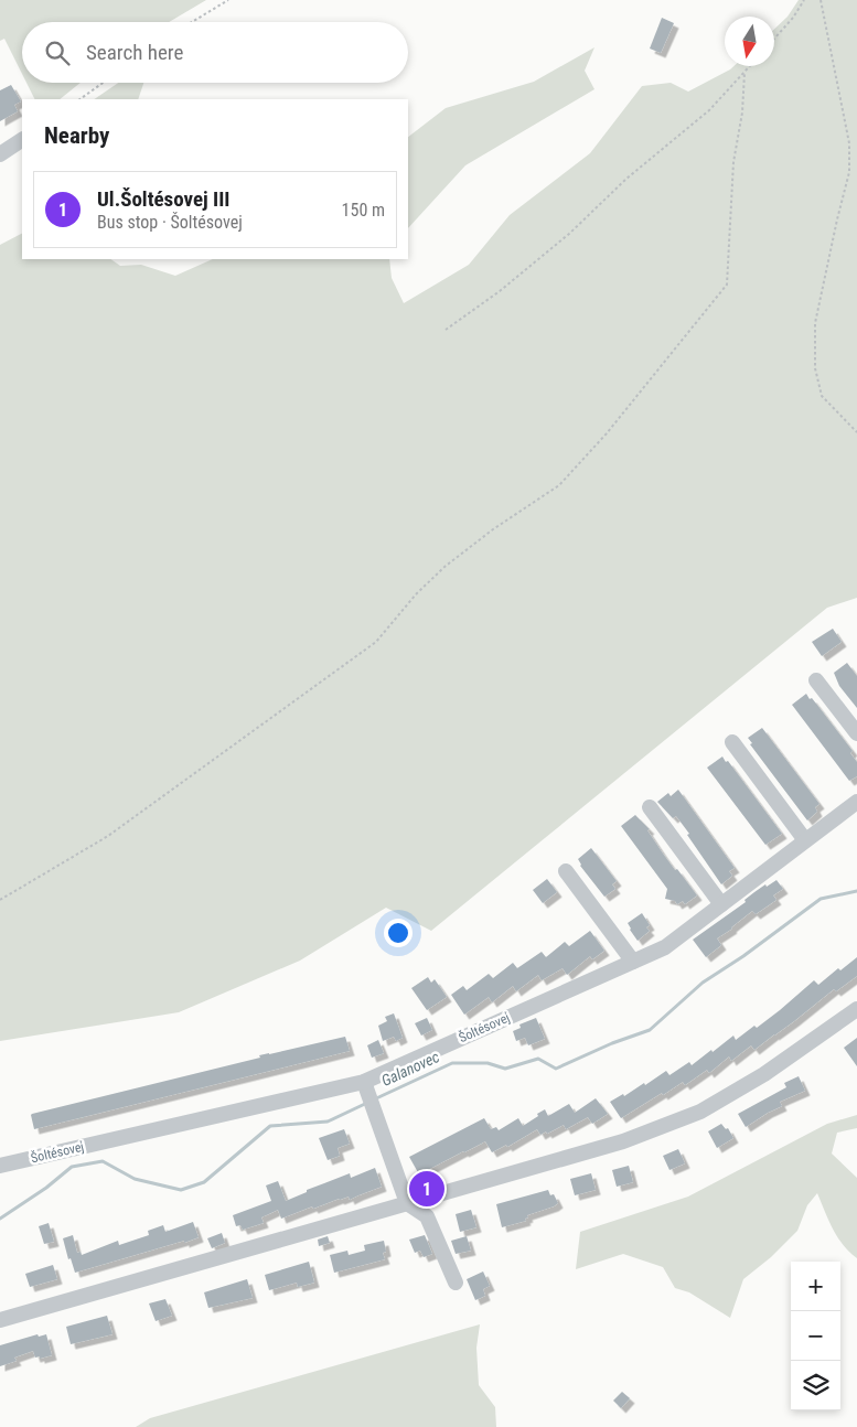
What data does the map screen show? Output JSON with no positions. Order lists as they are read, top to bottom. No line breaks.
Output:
{"streets":{"street":["Šoltésovej"]},"water":["Galanovec"],"north":"bottom","page":{"search":"Search here","heading":"Nearby","list":[{"mark":"1","name":"Ul.Šoltésovej III","note":"Bus stop · Šoltésovej","value":"150 m"}],"pins":"1","map_buttons":["+","−"]}}
